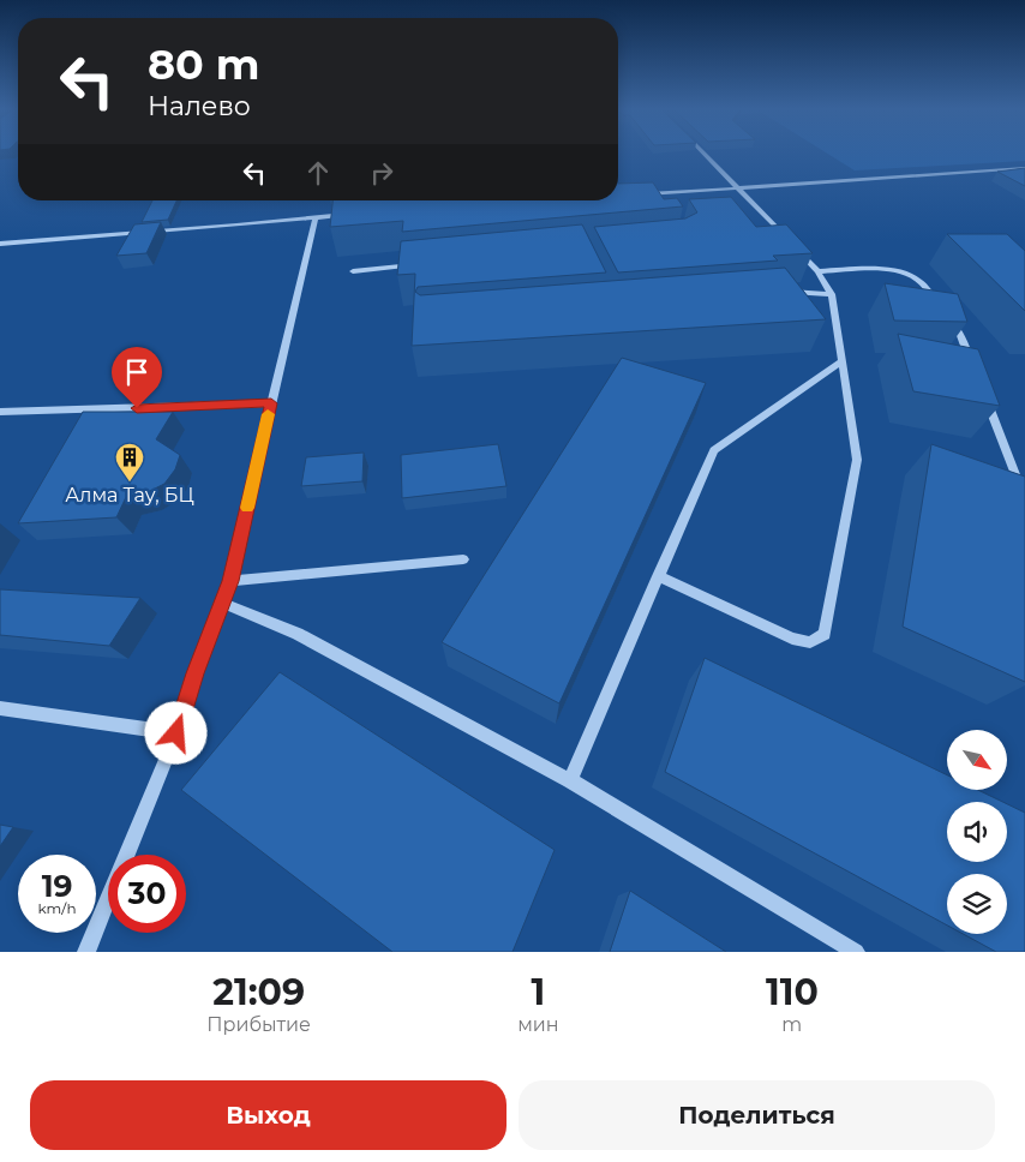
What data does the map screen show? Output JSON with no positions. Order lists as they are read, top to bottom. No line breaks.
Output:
{"places":{"building":["Алма Тау, БЦ"]},"north":"bottom right","page":{"turn":["80 m","Налево"],"speed":"19 km/h","limit":"30","eta":["21:09","Прибытие","1","мин","110","m"],"buttons":["Выход","Поделиться"]}}
